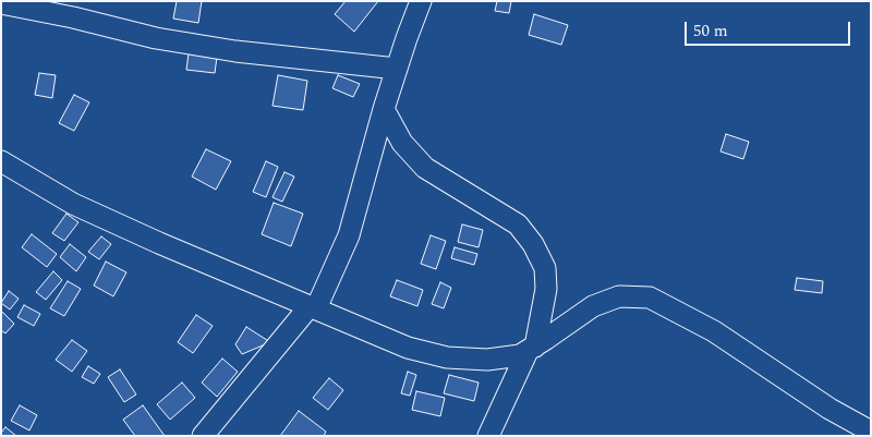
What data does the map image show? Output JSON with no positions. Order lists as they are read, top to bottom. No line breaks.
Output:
{"scale_bar":"50 m"}
